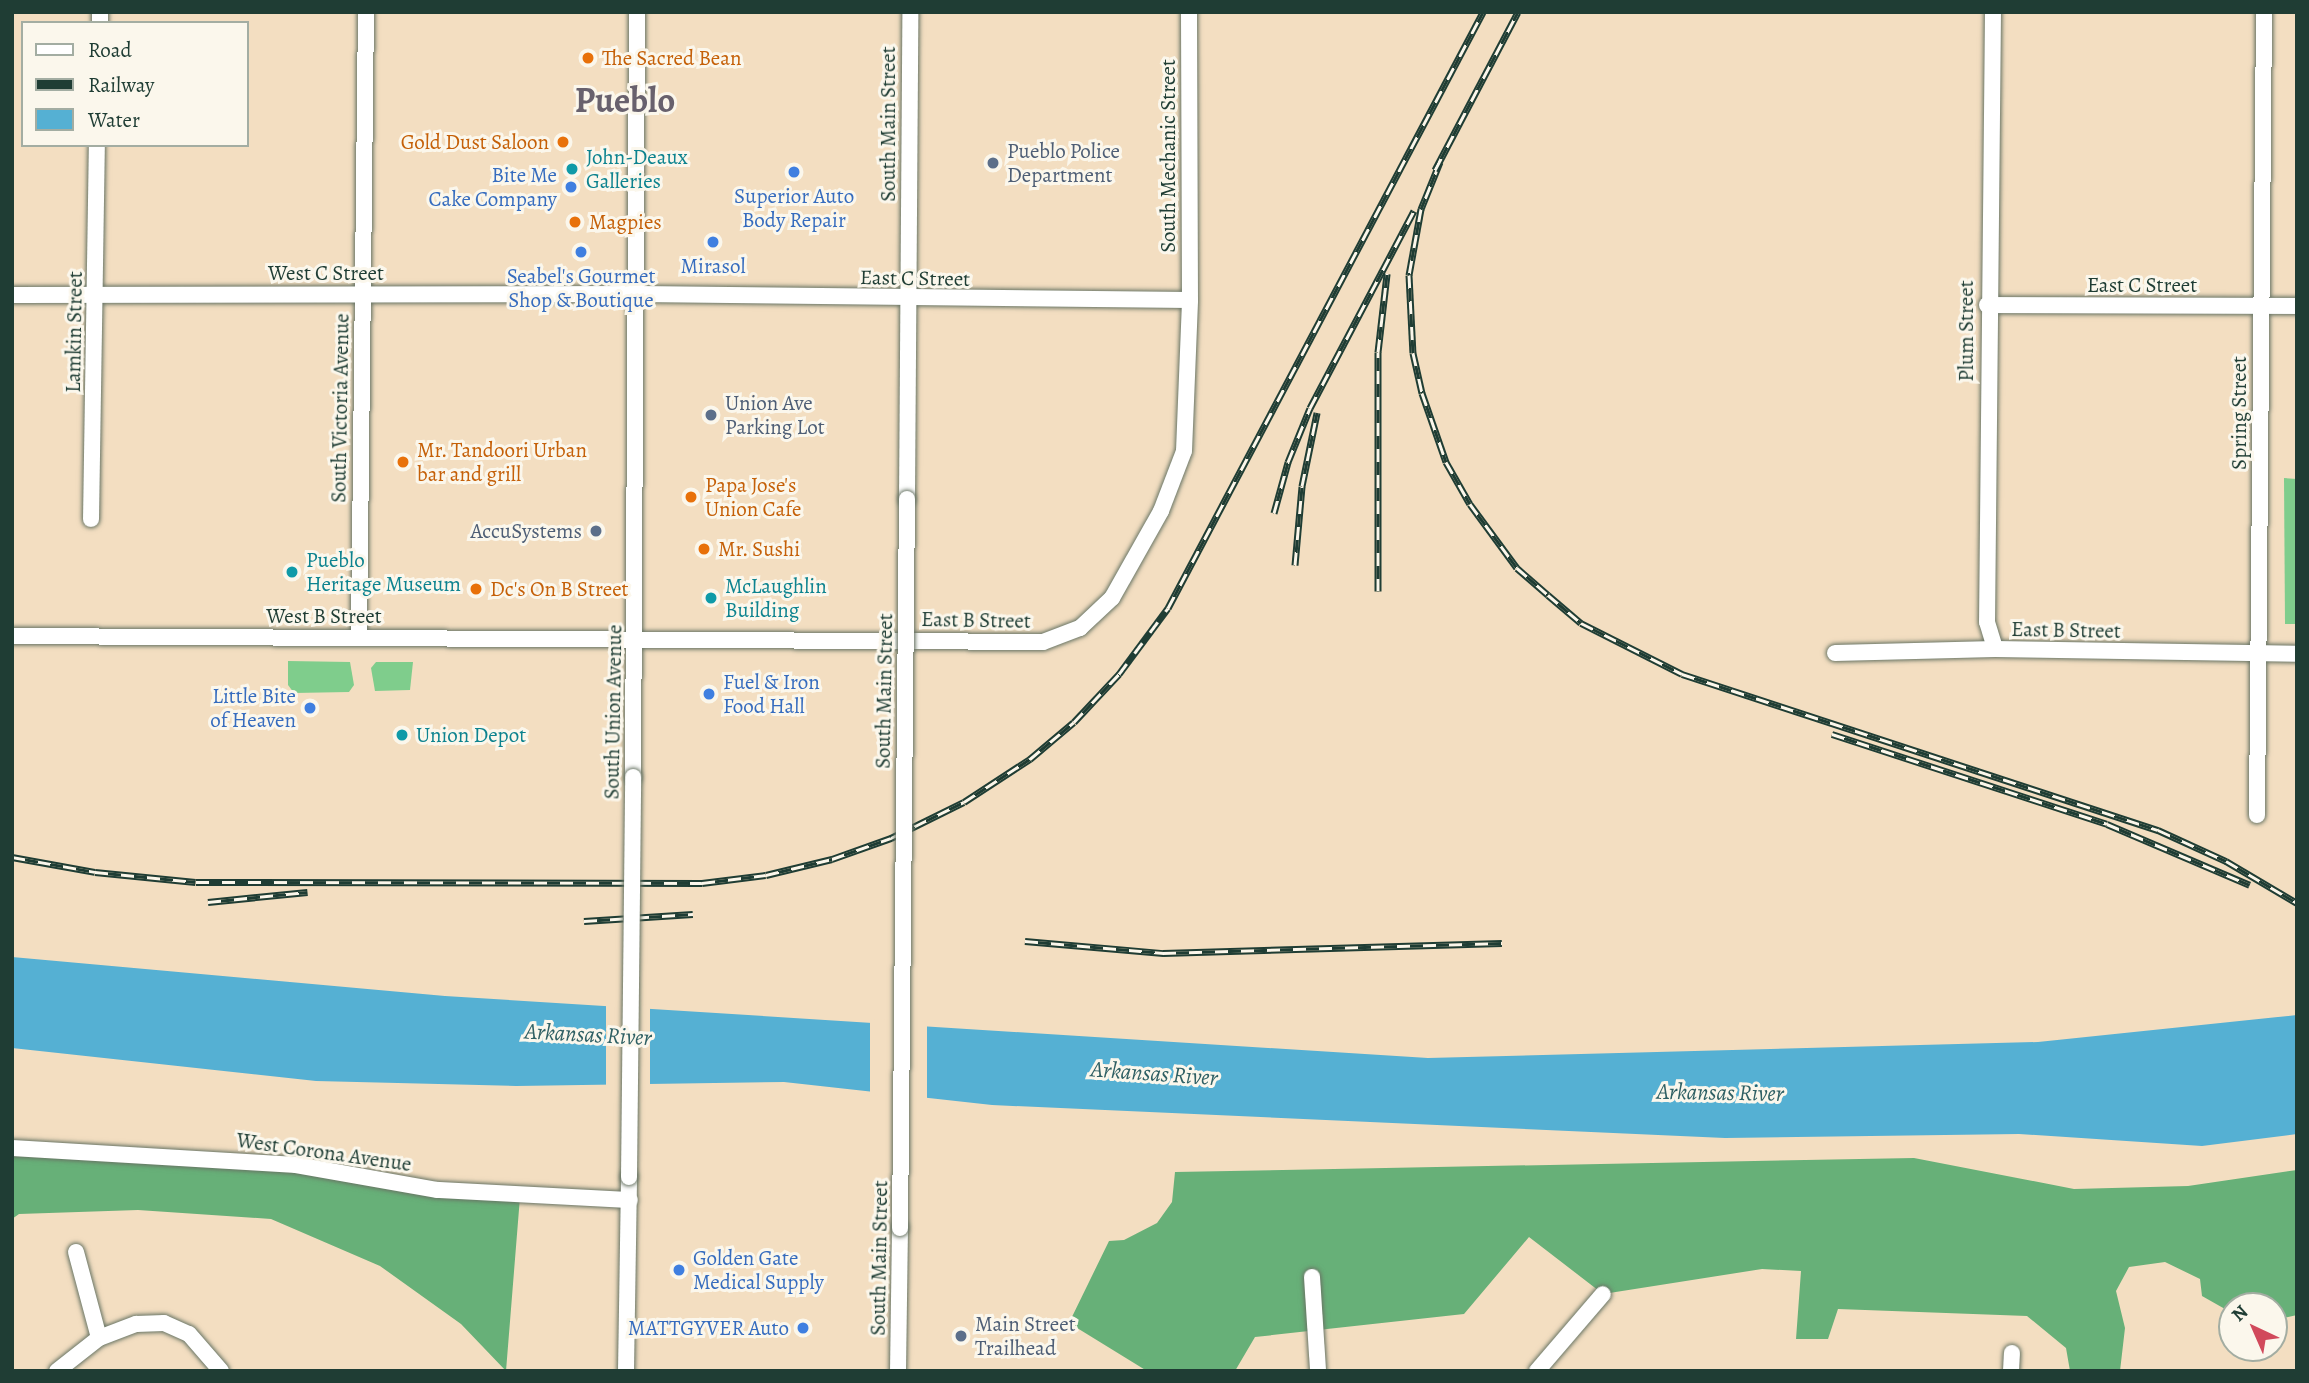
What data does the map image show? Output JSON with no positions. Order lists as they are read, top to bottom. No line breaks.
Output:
{"streets":{"street":["South Main Street","South Mechanic Street","West C Street","East C Street","Plum Street","Lamkin Street","South Victoria Avenue","Spring Street","West B Street","East B Street","South Union Avenue","West Corona Avenue"]},"crossings":[["South Main Street","East C Street"],["South Mechanic Street","East C Street"],["South Mechanic Street","East B Street"],["West C Street","East C Street"],["West C Street","Lamkin Street"],["West C Street","South Victoria Avenue"],["West C Street","South Union Avenue"],["East C Street","Plum Street"],["East C Street","Spring Street"],["East C Street","East B Street"],["East C Street","South Union Avenue"],["Plum Street","East B Street"],["South Victoria Avenue","West B Street"],["Spring Street","East B Street"],["West B Street","East B Street"],["West B Street","South Union Avenue"],["East B Street","South Union Avenue"],["South Union Avenue","West Corona Avenue"]],"districts":["Pueblo"],"water":["Arkansas River"],"places":["The Sacred Bean","Gold Dust Saloon","Pueblo Police Department","John-Deaux Galleries","Superior Auto Body Repair","Bite Me Cake Company","Magpies","Mirasol","Seabel's Gourmet Shop & Boutique","Union Ave Parking Lot","Mr. Tandoori Urban bar and grill","Papa Jose's Union Cafe","AccuSystems","Mr. Sushi","Pueblo Heritage Museum","Dc's On B Street","McLaughlin Building","Fuel & Iron Food Hall","Little Bite of Heaven","Union Depot","Golden Gate Medical Supply","MATTGYVER Auto","Main Street Trailhead"],"legend":["Road","Railway","Water"],"north":"top left"}
